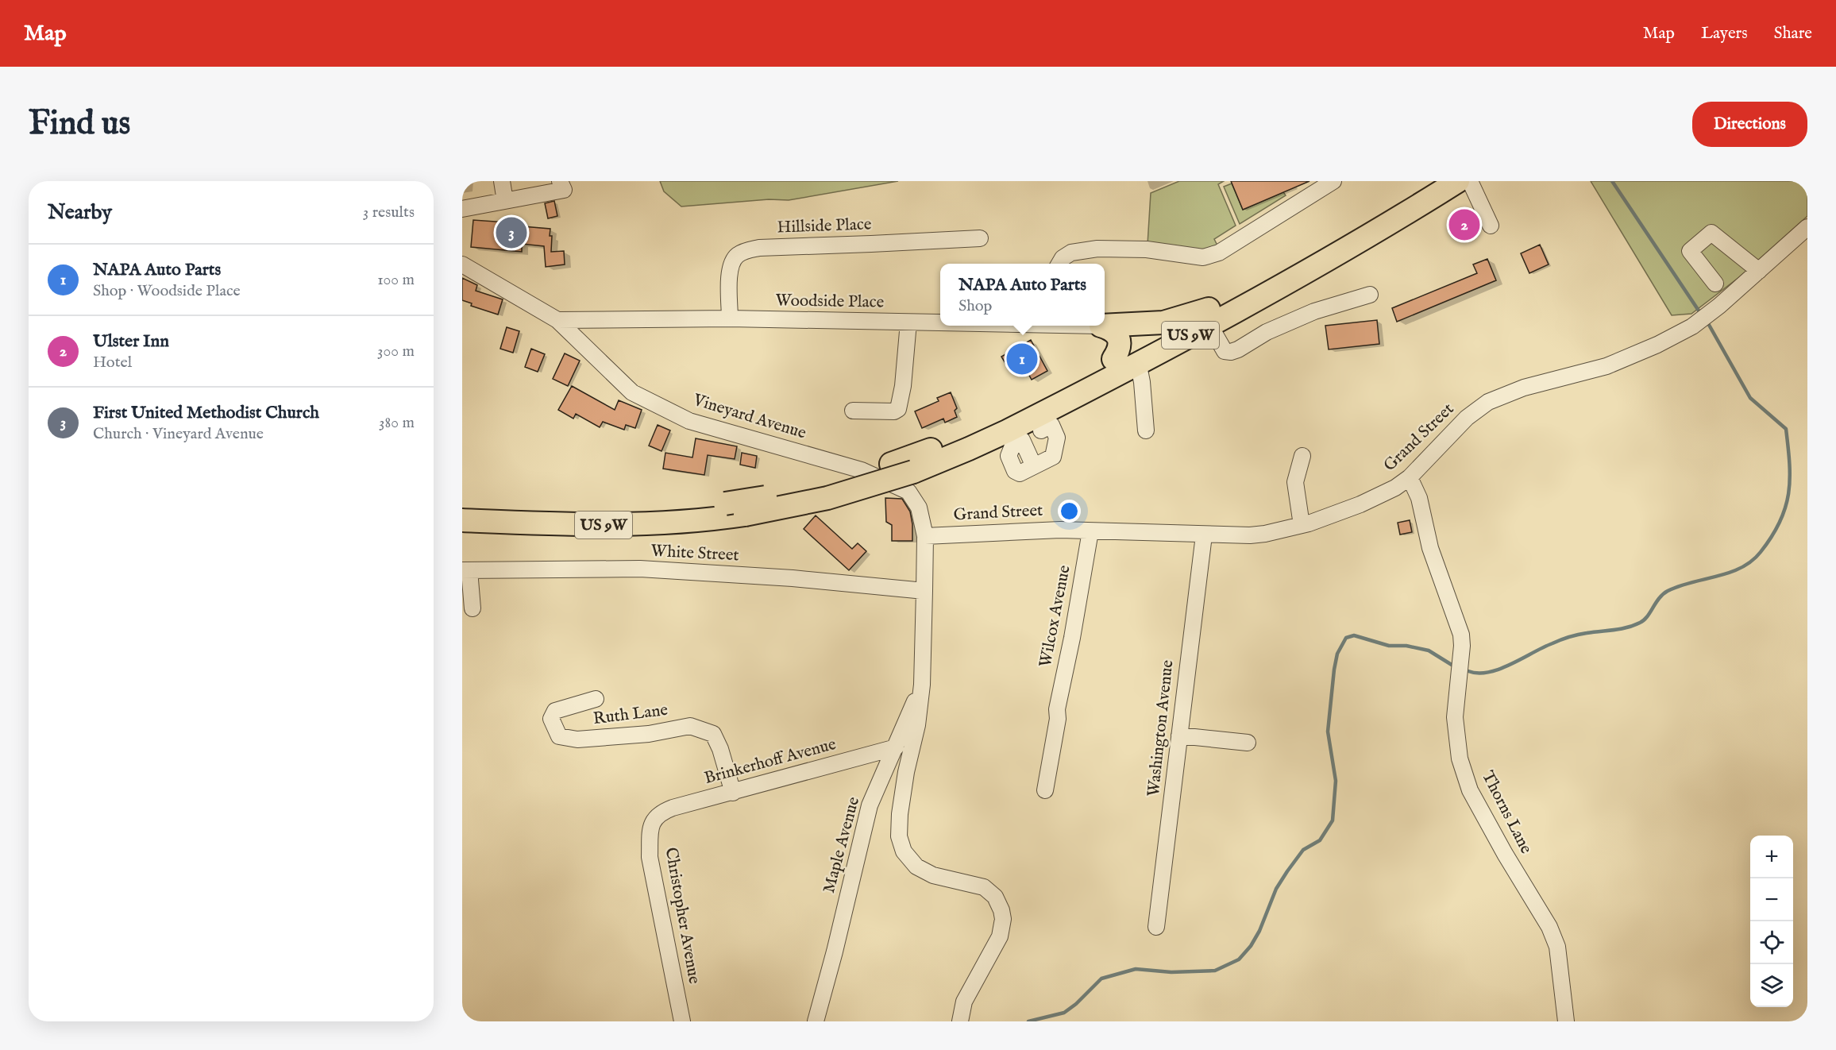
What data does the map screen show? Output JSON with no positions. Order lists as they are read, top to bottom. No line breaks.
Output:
{"streets":{"highway":["US 9W"],"street":["Hillside Place","Woodside Place","Vineyard Avenue","Grand Street","White Street","Wilcox Avenue","Ruth Lane","Washington Avenue","Brinkerhoff Avenue","Thorns Lane","Maple Avenue","Christopher Avenue"]},"crossings":[["Hillside Place","Woodside Place"],["Woodside Place","Vineyard Avenue"],["Vineyard Avenue","Grand Street"],["Vineyard Avenue","White Street"],["Vineyard Avenue","Maple Avenue"],["Grand Street","Wilcox Avenue"],["Grand Street","Washington Avenue"],["Grand Street","Thorns Lane"],["Ruth Lane","Brinkerhoff Avenue"],["Brinkerhoff Avenue","Maple Avenue"],["Brinkerhoff Avenue","Christopher Avenue"]],"page":{"header":"Map","nav":["Map","Layers","Share"],"buttons":"Directions","title":"Find us","heading":["Nearby","3 results"],"pins":["2","3","1"],"list":[{"mark":"1","name":"NAPA Auto Parts","note":"Shop · Woodside Place","value":"100 m"},{"mark":"2","name":"Ulster Inn","note":"Hotel","value":"300 m"},{"mark":"3","name":"First United Methodist Church","note":"Church · Vineyard Avenue","value":"380 m"}],"popup":["NAPA Auto Parts","Shop"],"map_buttons":["+","−"]}}
